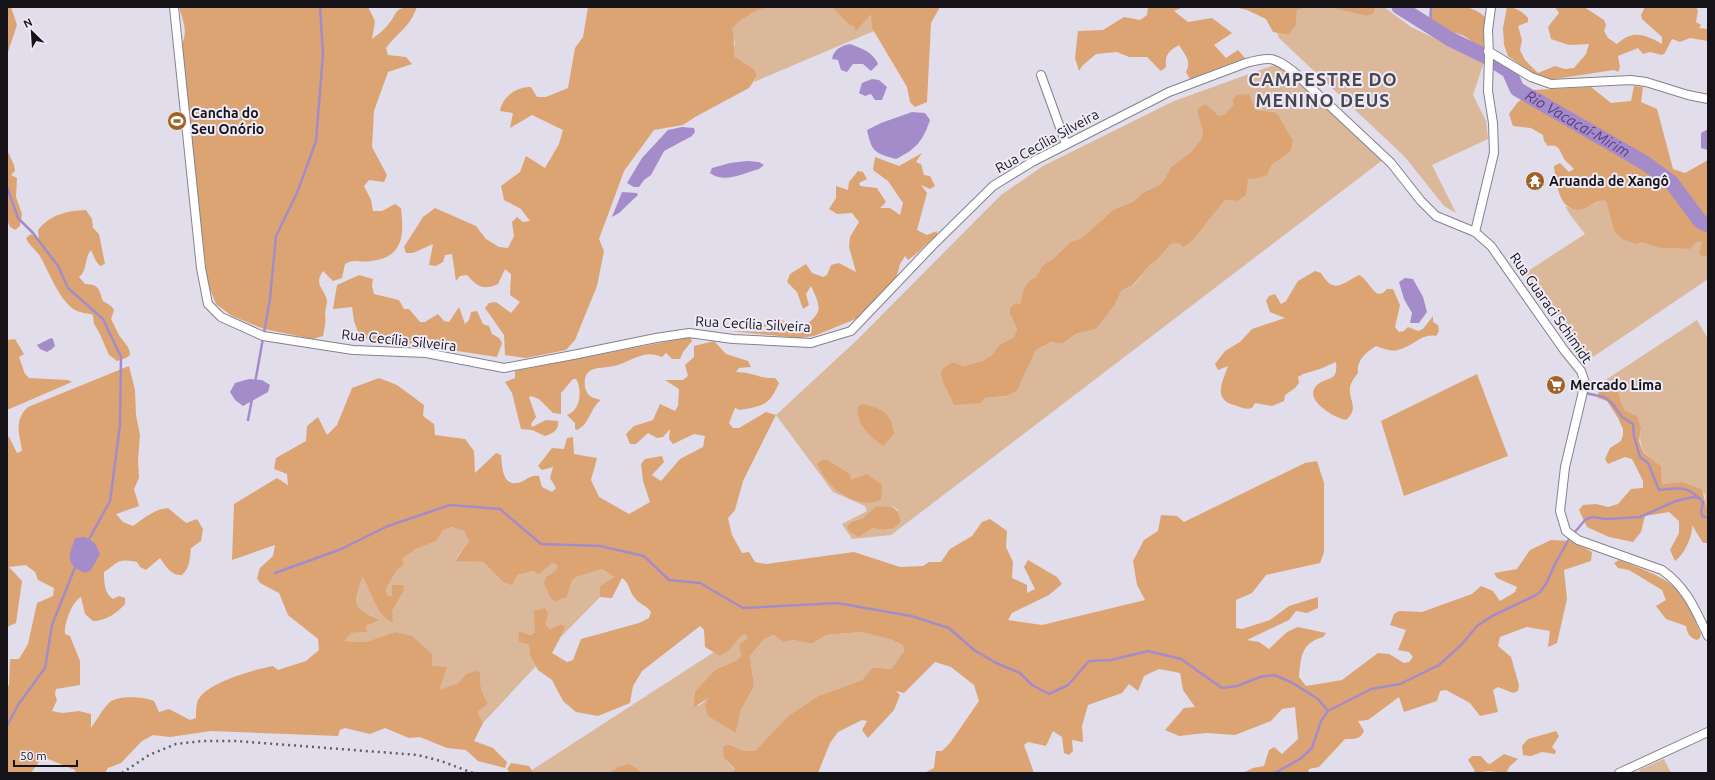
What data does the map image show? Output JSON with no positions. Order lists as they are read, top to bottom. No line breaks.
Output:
{"streets":{"street":["Rua Cecília Silveira","Rua Guaraci Schimidt"]},"crossings":[["Rua Cecília Silveira","Rua Guaraci Schimidt"]],"districts":["CAMPESTRE DO MENINO DEUS"],"water":["Rio Vacacaí-Mirim"],"places":{"sports":["Cancha do Seu Onório"],"temple":["Aruanda de Xangô"],"supermarket":["Mercado Lima"]},"scale_bar":"50 m","north":"top left"}
